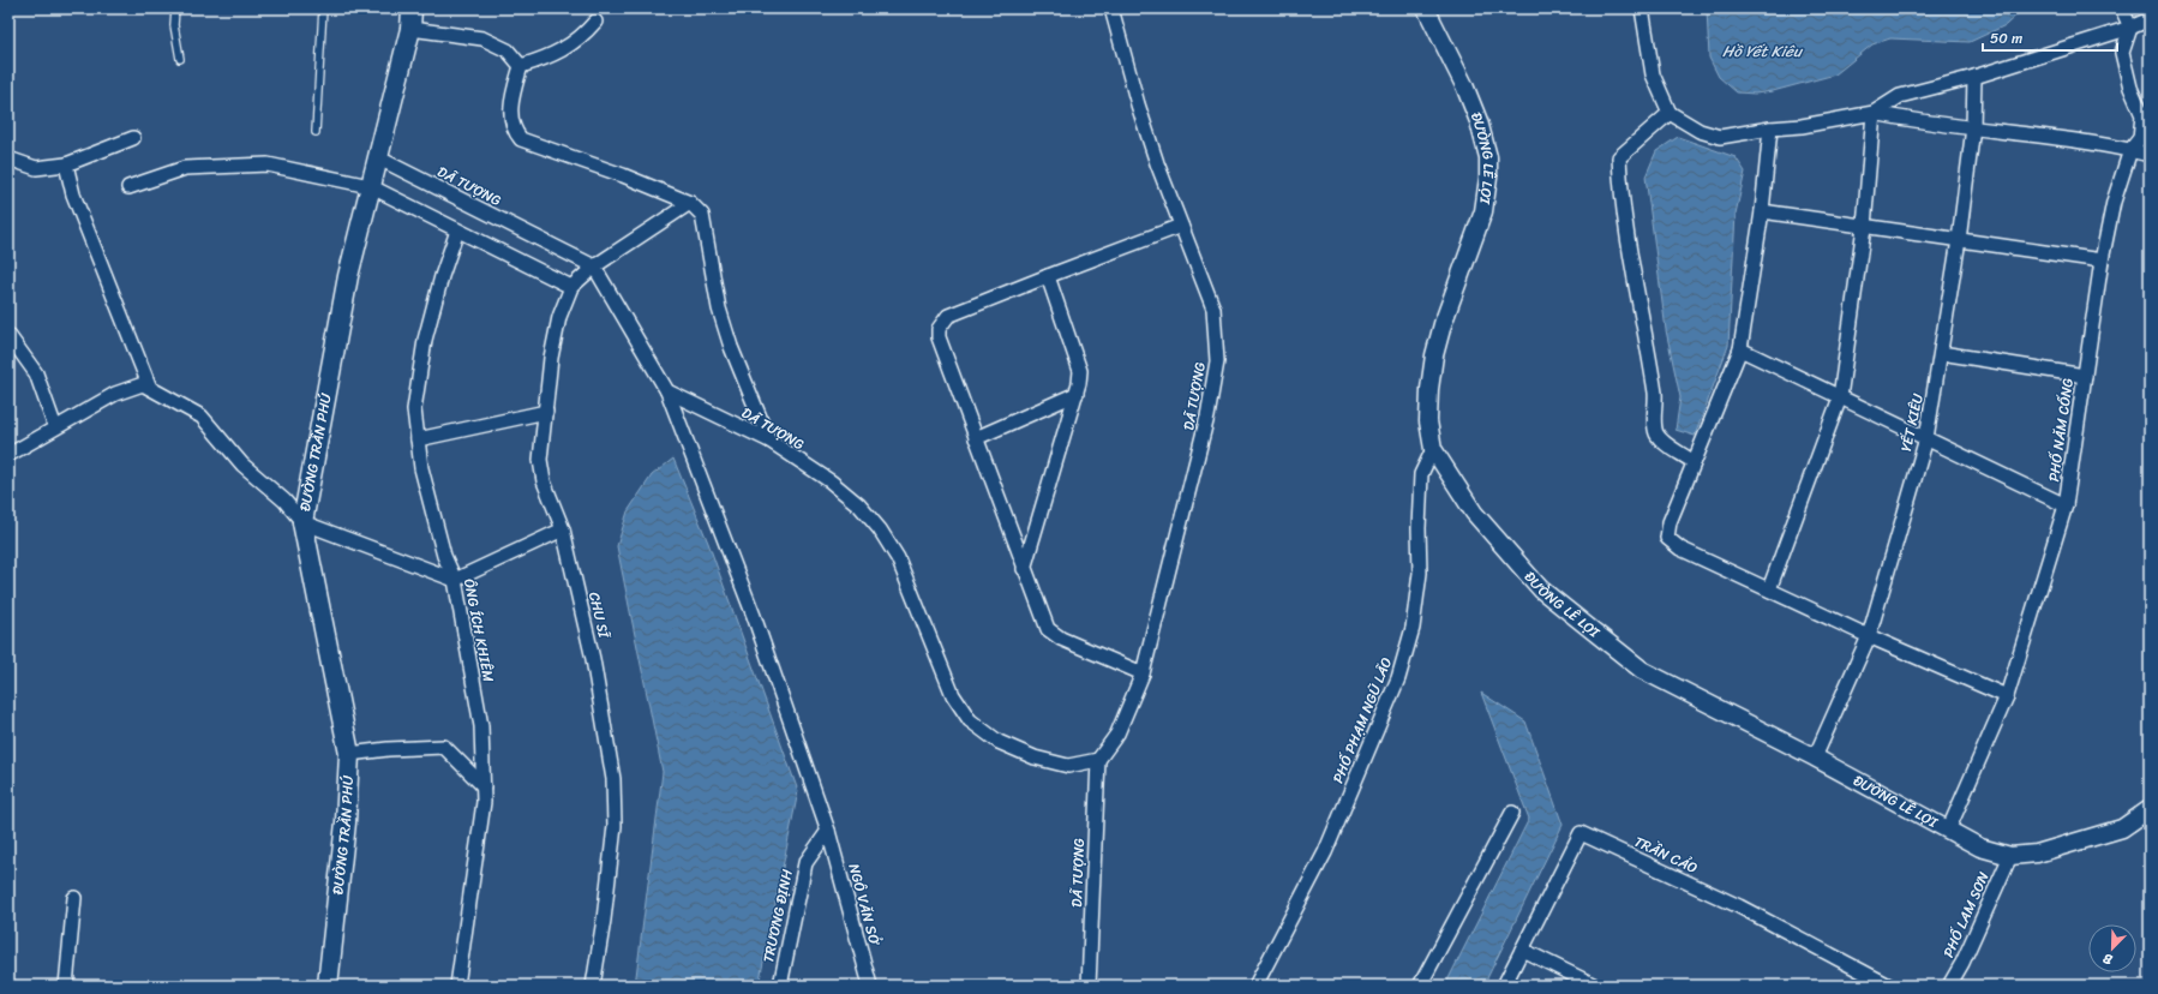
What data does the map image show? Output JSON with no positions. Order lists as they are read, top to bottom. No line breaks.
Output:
{"streets":{"main road":["ĐƯỜNG TRẦN PHÚ"],"street":["ĐƯỜNG LÊ LỢI","DÃ TƯỢNG","YẾT KIÊU","PHỐ NĂM CỐNG","CHU SĨ","ÔNG ÍCH KHIÊM","PHỐ PHẠM NGŨ LÃO","TRẦN CẢO","NGÔ VĂN SỞ","PHỐ LAM SƠN","TRƯƠNG ĐỊNH"]},"crossings":[["ĐƯỜNG LÊ LỢI","YẾT KIÊU"],["ĐƯỜNG LÊ LỢI","PHỐ NĂM CỐNG"],["ĐƯỜNG LÊ LỢI","PHỐ PHẠM NGŨ LÃO"],["ĐƯỜNG LÊ LỢI","PHỐ LAM SƠN"],["DÃ TƯỢNG","ĐƯỜNG TRẦN PHÚ"],["DÃ TƯỢNG","CHU SĨ"],["DÃ TƯỢNG","NGÔ VĂN SỞ"],["NGÔ VĂN SỞ","TRƯƠNG ĐỊNH"]],"water":["Hồ Yết Kiêu"],"scale_bar":"50 m","north":"bottom left"}
